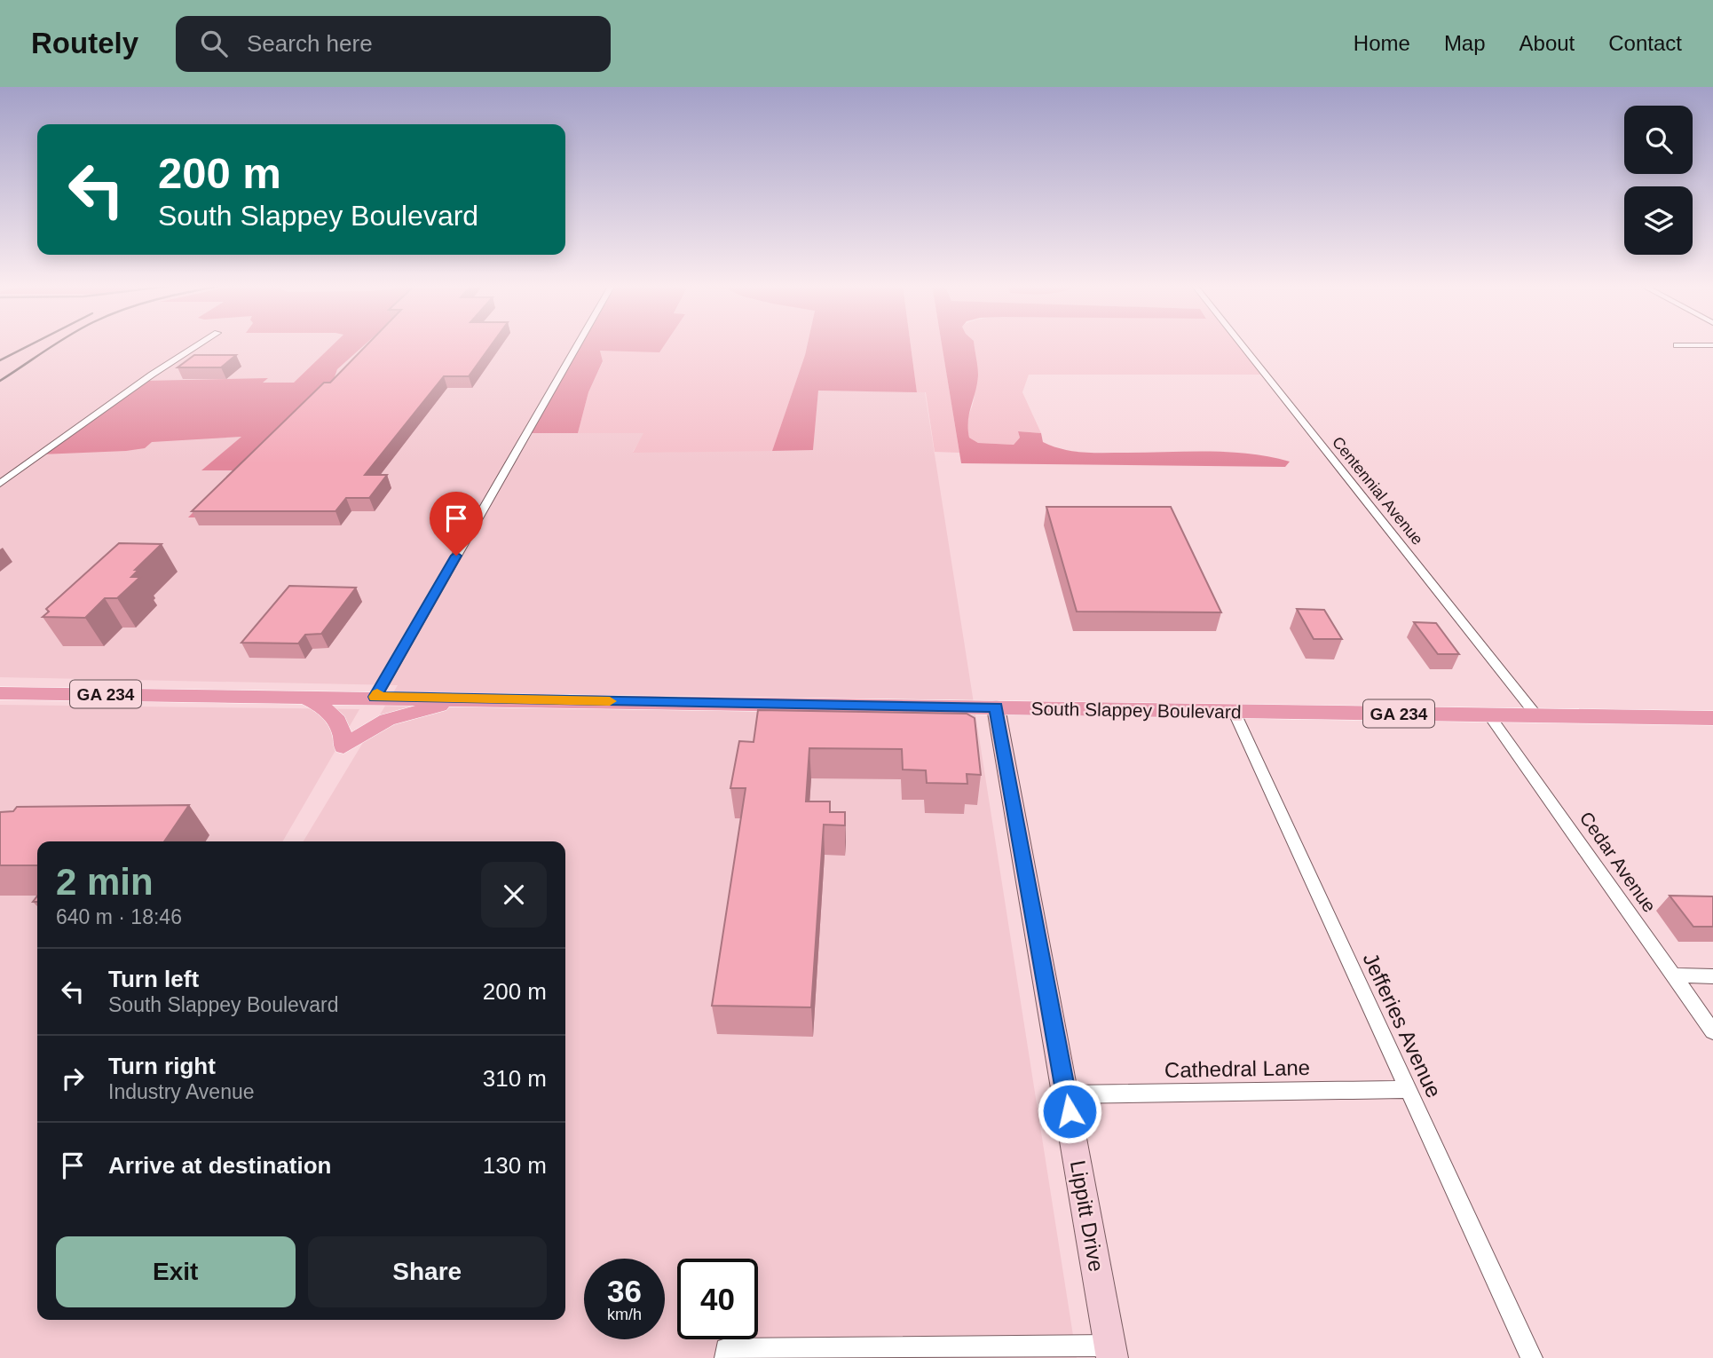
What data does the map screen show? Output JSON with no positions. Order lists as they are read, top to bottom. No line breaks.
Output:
{"streets":{"main road":["GA 234","South Slappey Boulevard"],"street":["Centennial Avenue","Cedar Avenue","Jefferies Avenue","Cathedral Lane","Lippitt Drive"]},"crossings":[["Centennial Avenue","South Slappey Boulevard"],["South Slappey Boulevard","Cedar Avenue"],["South Slappey Boulevard","Jefferies Avenue"],["South Slappey Boulevard","Lippitt Drive"],["Jefferies Avenue","Cathedral Lane"],["Cathedral Lane","Lippitt Drive"]],"page":{"header":"Routely","search":"Search here","nav":["Home","Map","About","Contact"],"turn":["200 m","South Slappey Boulevard"],"heading":["2 min","640 m · 18:46"],"list":[{"name":"Turn left","note":"South Slappey Boulevard","value":"200 m"},{"name":"Turn right","note":"Industry Avenue","value":"310 m"},{"name":"Arrive at destination","value":"130 m"}],"buttons":["Exit","Share"],"speed":"36 km/h","limit":"40"}}
